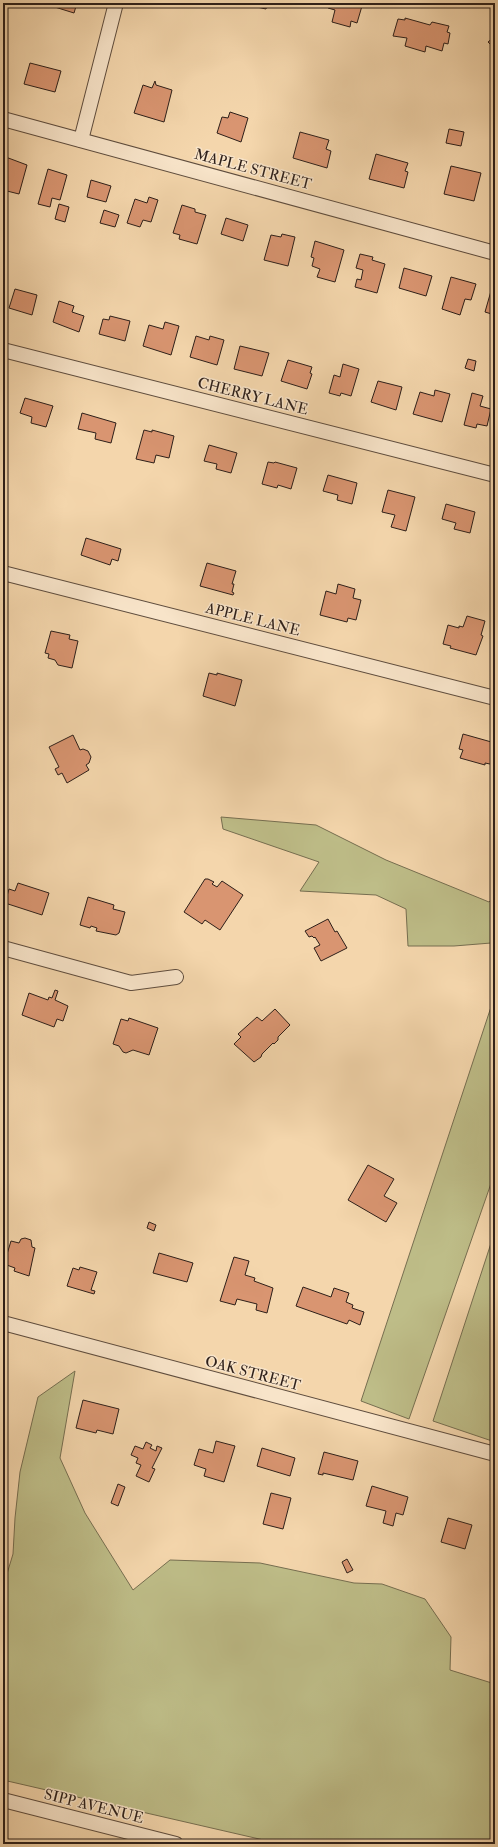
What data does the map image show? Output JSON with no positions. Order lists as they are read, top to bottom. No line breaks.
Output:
{"streets":{"street":["MAPLE STREET","CHERRY LANE","APPLE LANE","OAK STREET","SIPP AVENUE"]}}
